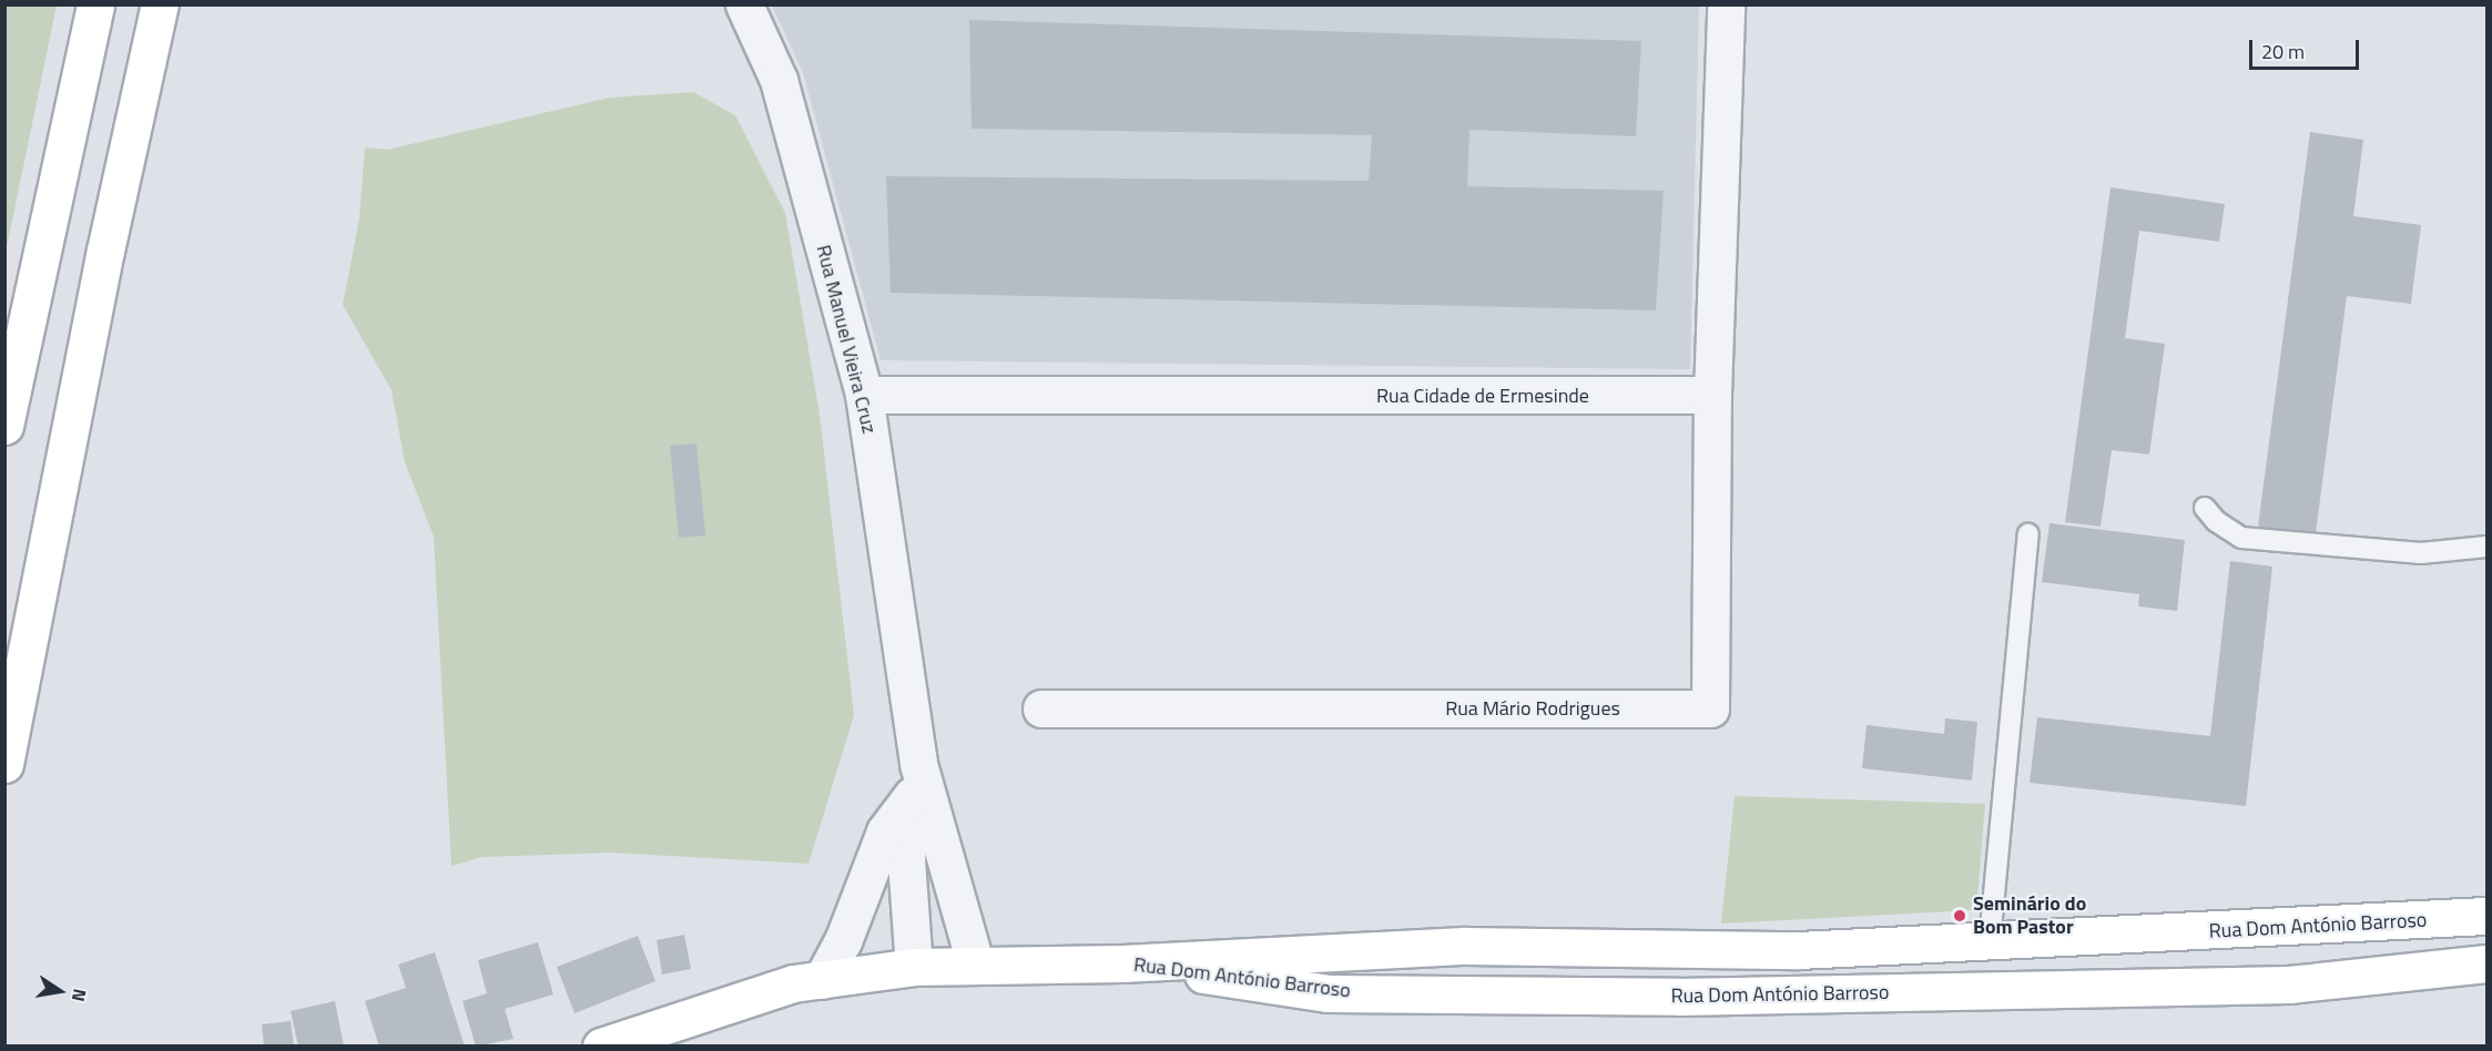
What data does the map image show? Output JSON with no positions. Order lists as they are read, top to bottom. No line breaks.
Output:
{"streets":{"main road":["Rua Dom António Barroso"],"street":["Rua Manuel Vieira Cruz","Rua Cidade de Ermesinde","Rua Mário Rodrigues"]},"crossings":[["Rua Manuel Vieira Cruz","Rua Cidade de Ermesinde"],["Rua Cidade de Ermesinde","Rua Mário Rodrigues"]],"places":["Seminário do Bom Pastor"],"scale_bar":"20 m","north":"right"}
